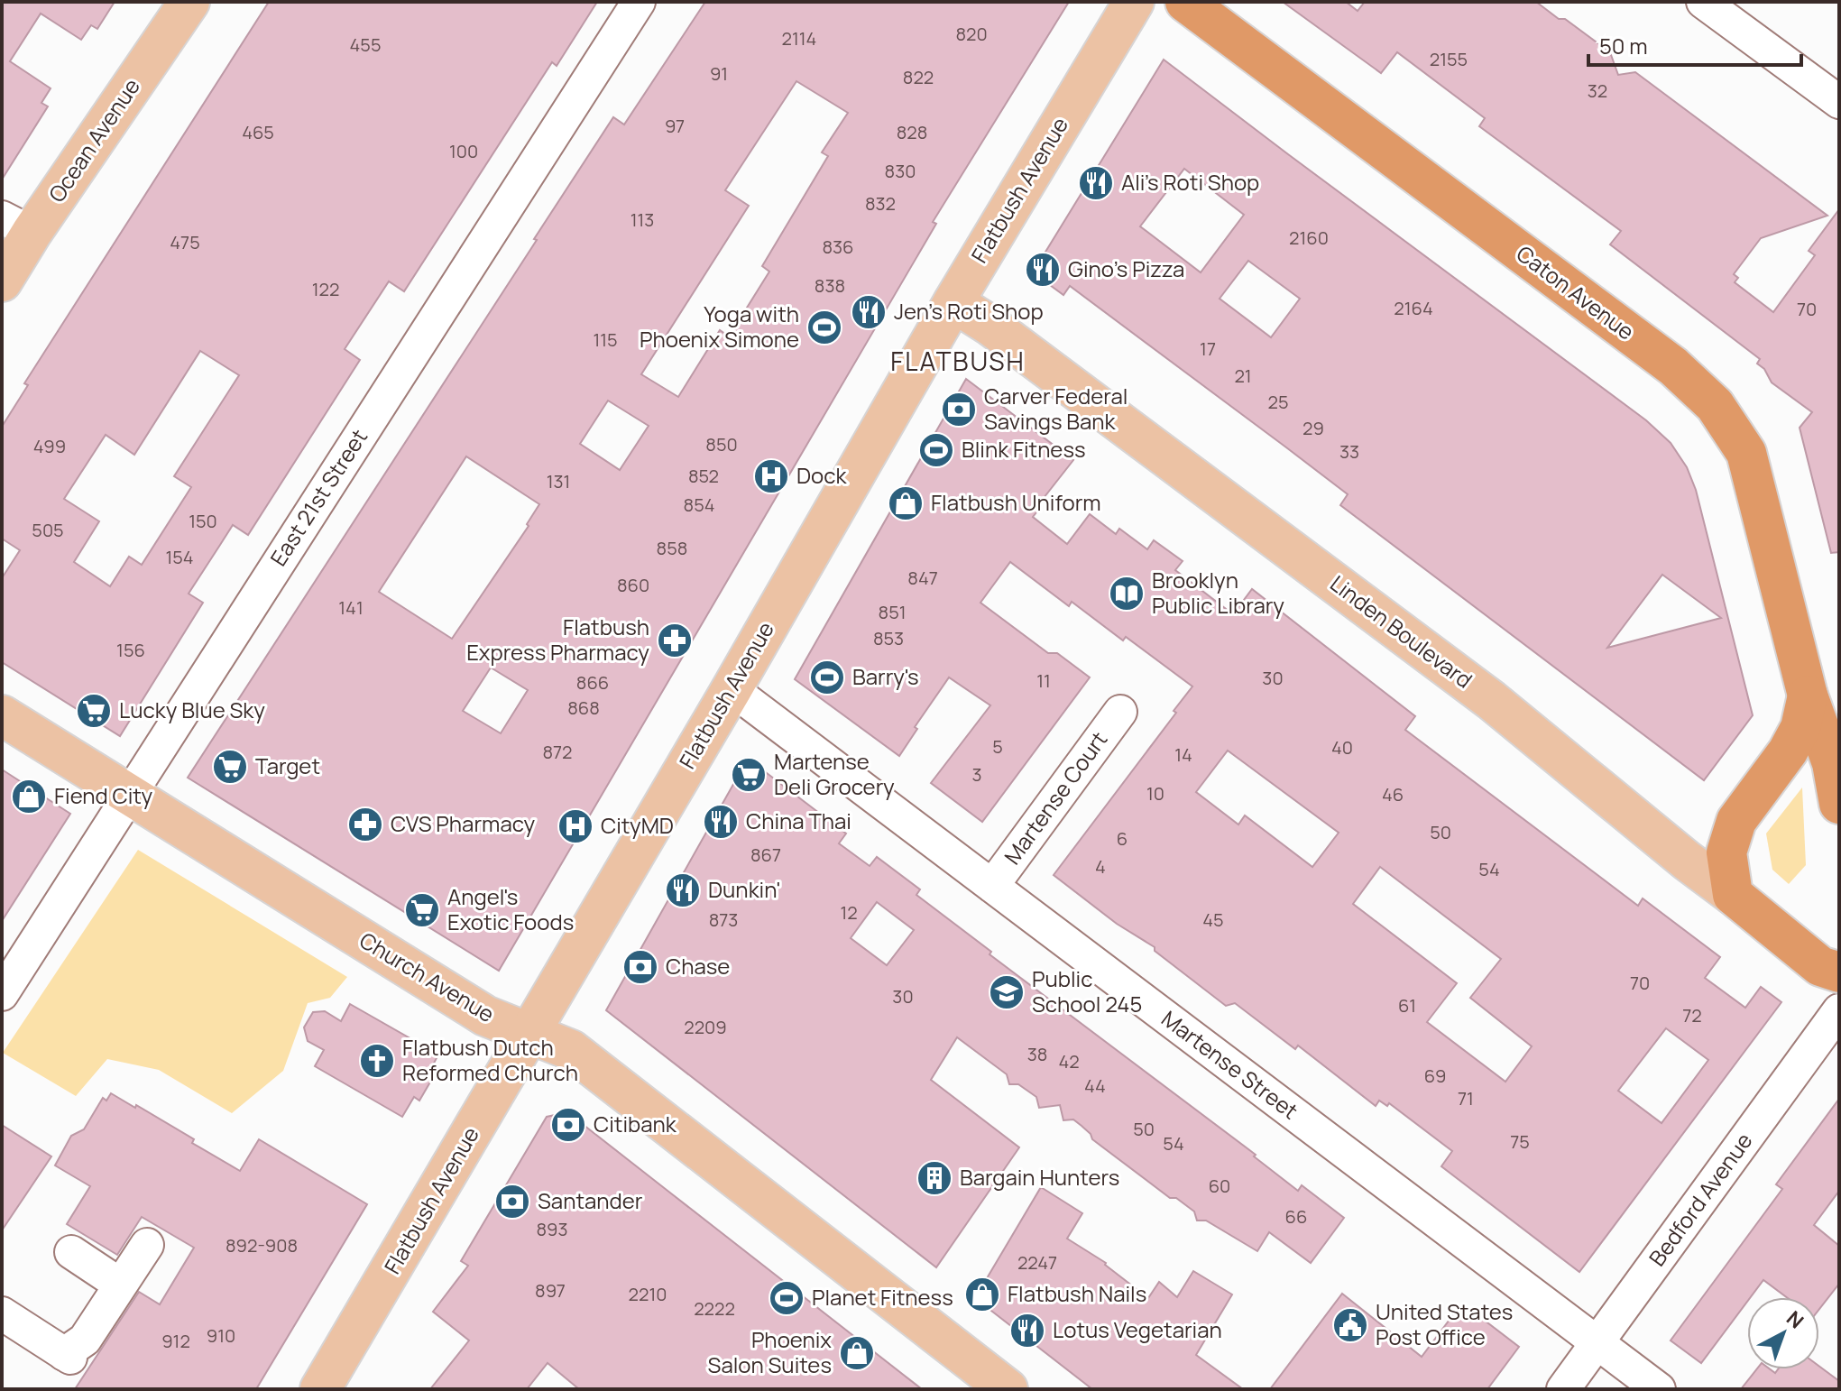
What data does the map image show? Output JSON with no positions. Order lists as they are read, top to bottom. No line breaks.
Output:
{"streets":{"highway":["Caton Avenue","Linden Boulevard"],"main road":["Ocean Avenue","Flatbush Avenue","Church Avenue"],"street":["East 21st Street","Martense Court","Martense Street","Bedford Avenue"]},"crossings":[["Flatbush Avenue","Linden Boulevard"],["Flatbush Avenue","Church Avenue"],["Flatbush Avenue","Martense Street"],["Caton Avenue","Linden Boulevard"],["East 21st Street","Church Avenue"],["Martense Court","Martense Street"],["Martense Street","Bedford Avenue"]],"districts":["FLATBUSH"],"places":{"restaurant":["Ali's Roti Shop","Gino's Pizza","Jen's Roti Shop","China Thai","Dunkin'","Lotus Vegetarian"],"sports":["Yoga with Phoenix Simone","Blink Fitness","Barry's","Planet Fitness"],"bank":["Carver Federal Savings Bank","Chase","Citibank","Santander"],"hospital":["Dock","CityMD"],"shop":["Flatbush Uniform","Fiend City","Flatbush Nails","Phoenix Salon Suites"],"library":["Brooklyn Public Library"],"pharmacy":["Flatbush Express Pharmacy","CVS Pharmacy"],"supermarket":["Lucky Blue Sky","Target","Martense Deli Grocery","Angel's Exotic Foods"],"school or university":["Public School 245"],"church":["Flatbush Dutch Reformed Church"],"building":["Bargain Hunters"],"public building":["United States Post Office"]},"house_numbers":["820","2114","455","2155","91","822","32","97","465","828","100","830","832","113","2160","475","836","838","122","2164","70","115","17","21","25","29","850","499","33","852","131","854","150","505","858","154","847","860","141","851","853","156","30","11","866","868","5","40","872","14","3","10","46","50","6","867","4","54","12","873","45","70","30","61","72","2209","38","42","69","44","71","50","75","54","60","66","893","892-908","2247","897","2210","2222","910","912"],"scale_bar":"50 m","north":"top right"}
